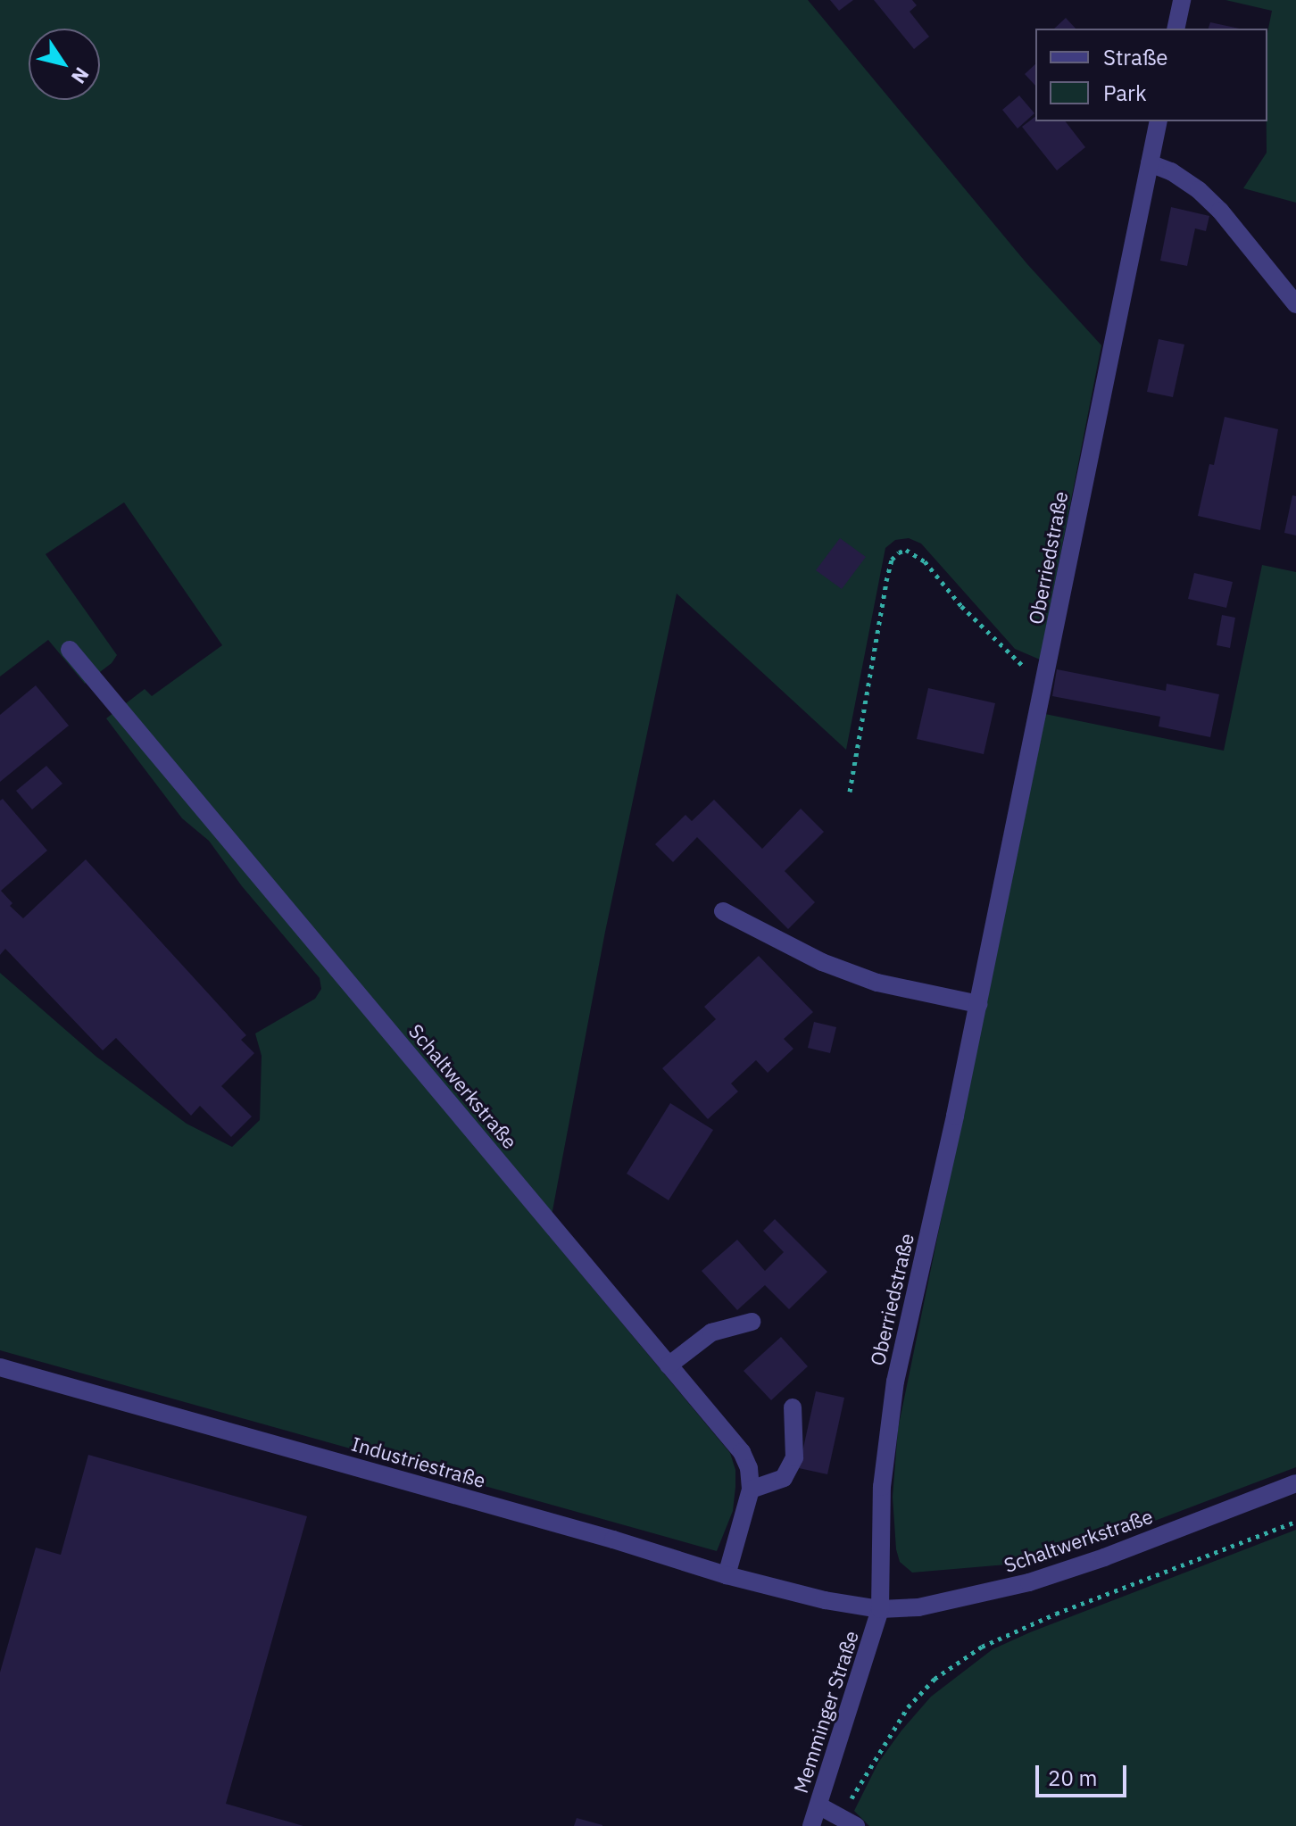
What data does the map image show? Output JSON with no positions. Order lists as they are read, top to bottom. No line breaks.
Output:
{"streets":{"street":["Oberriedstraße","Schaltwerkstraße","Industriestraße","Memminger Straße"]},"crossings":[["Oberriedstraße","Schaltwerkstraße"],["Oberriedstraße","Memminger Straße"],["Schaltwerkstraße","Industriestraße"],["Schaltwerkstraße","Memminger Straße"]],"legend":["Straße","Park"],"scale_bar":"20 m","north":"bottom right"}
